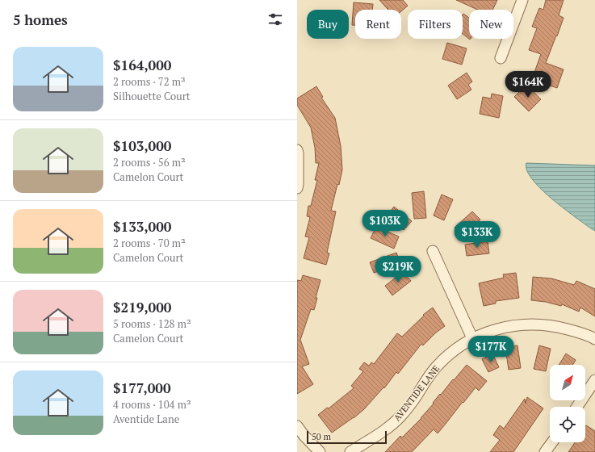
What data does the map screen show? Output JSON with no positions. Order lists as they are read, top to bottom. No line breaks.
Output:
{"streets":{"street":["AVENTIDE LANE"]},"scale_bar":"50 m","north":"top right","page":{"heading":"5 homes","chip":["Buy","Rent","Filters","New"],"list":[{"name":"$164,000","note":"2 rooms · 72 m² · Silhouette Court"},{"name":"$103,000","note":"2 rooms · 56 m² · Camelon Court"},{"name":"$133,000","note":"2 rooms · 70 m² · Camelon Court"},{"name":"$219,000","note":"5 rooms · 128 m² · Camelon Court"},{"name":"$177,000","note":"4 rooms · 104 m² · Aventide Lane"}],"price":["$164K","$103K","$133K","$219K","$177K"],"scale":"50 m"}}
